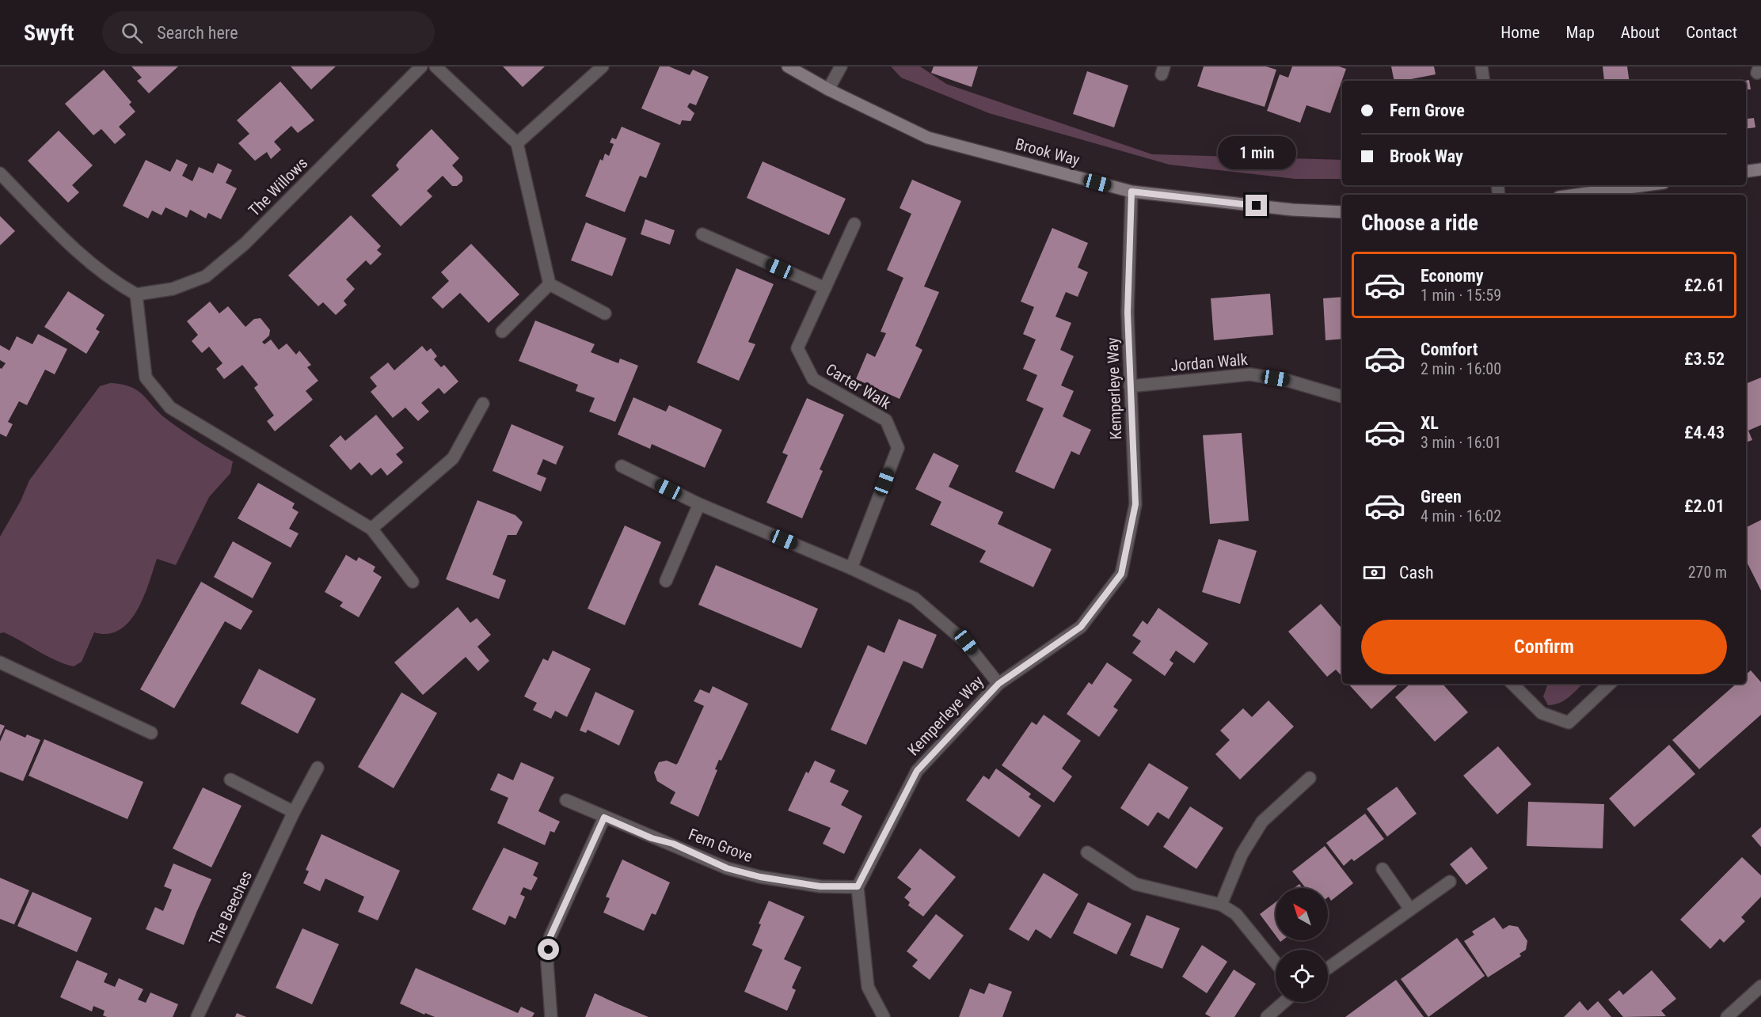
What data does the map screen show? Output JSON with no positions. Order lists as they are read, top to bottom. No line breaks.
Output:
{"streets":{"street":["Brook Way","The Willows","Jordan Walk","Carter Walk","Kemperleye Way","Fern Grove","The Beeches"]},"crossings":[["Brook Way","Kemperleye Way"],["Jordan Walk","Kemperleye Way"],["Kemperleye Way","Fern Grove"]],"north":"top left","page":{"header":"Swyft","search":"Search here","nav":["Home","Map","About","Contact"],"banner":["Fern Grove","Brook Way"],"bubble":"1 min","heading":"Choose a ride","list":[{"name":"Economy","note":"1 min · 15:59","value":"£2.61"},{"name":"Comfort","note":"2 min · 16:00","value":"£3.52"},{"name":"XL","note":"3 min · 16:01","value":"£4.43"},{"name":"Green","note":"4 min · 16:02","value":"£2.01"}],"pay":["Cash","270 m"],"buttons":"Confirm"}}
